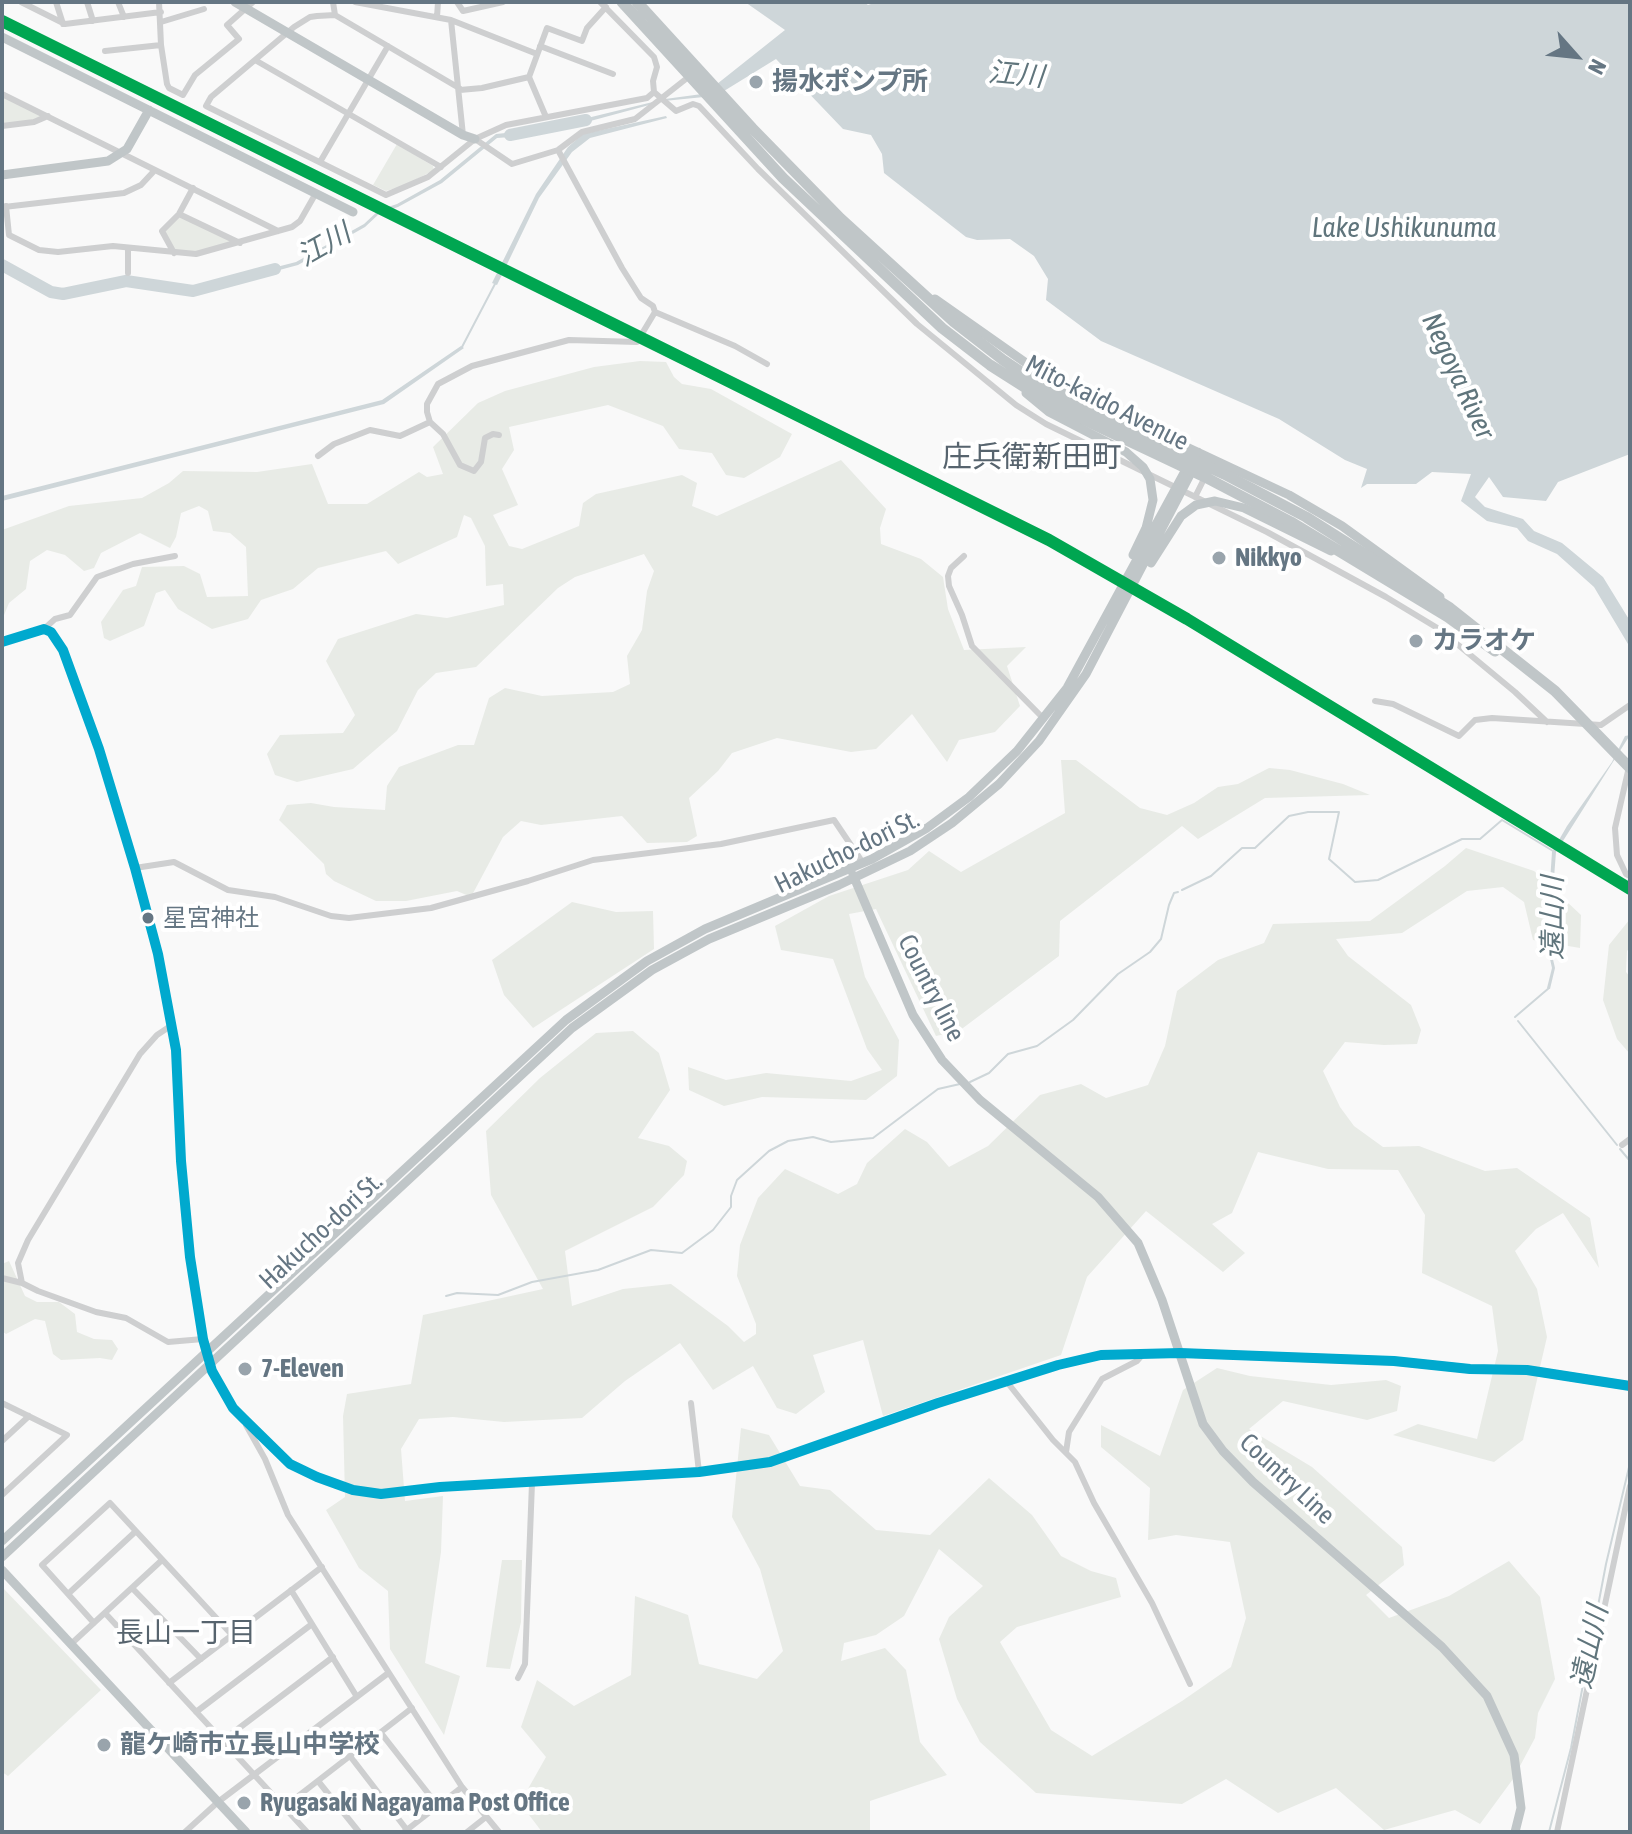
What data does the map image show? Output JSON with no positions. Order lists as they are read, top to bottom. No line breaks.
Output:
{"streets":{"highway":["Mito-kaido Avenue"],"main road":["Hakucho-dori St.","Country line","Country Line"]},"crossings":[["Hakucho-dori St.","Country line"],["Country line","Country Line"]],"districts":["庄兵衛新田町","長山一丁目"],"water":["江川","Lake Ushikunuma","Negoya River","遠山川"],"places":["揚水ポンプ所","Nikkyo","カラオケ","星宮神社","7-Eleven","龍ケ崎市立長山中学校","Ryugasaki Nagayama Post Office"],"north":"bottom right"}
